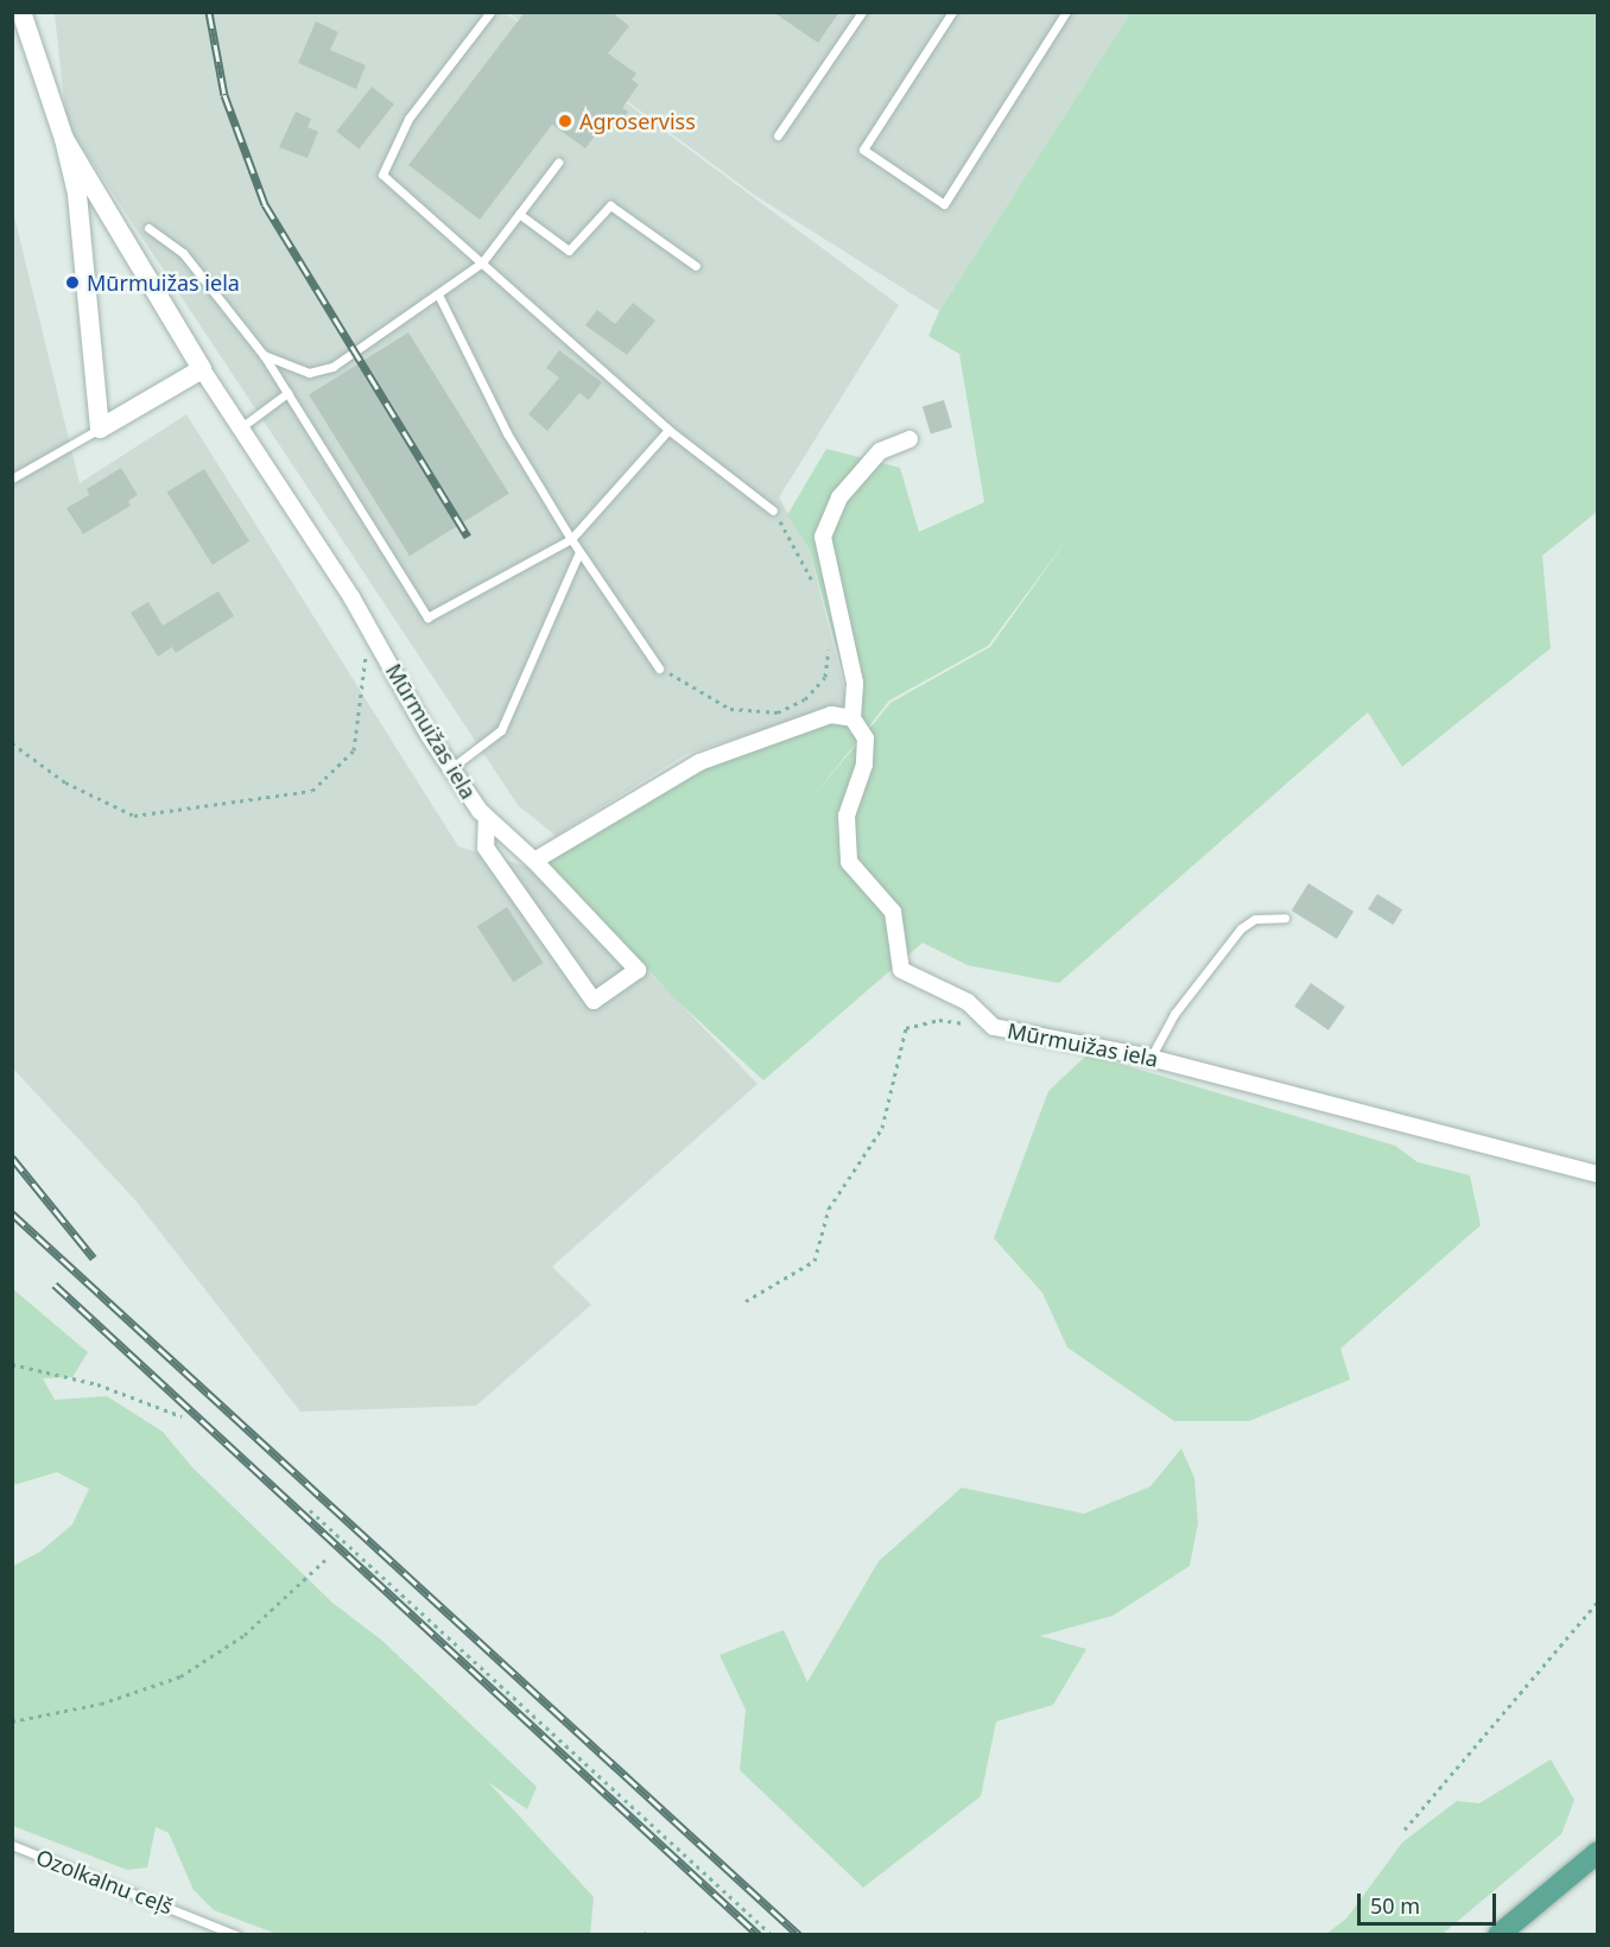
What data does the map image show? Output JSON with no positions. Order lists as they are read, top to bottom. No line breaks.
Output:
{"streets":{"street":["Mūrmuižas iela"],"lane":["Ozolkalnu ceļš"]},"places":["Agroserviss","Mūrmuižas iela"],"scale_bar":"50 m"}
